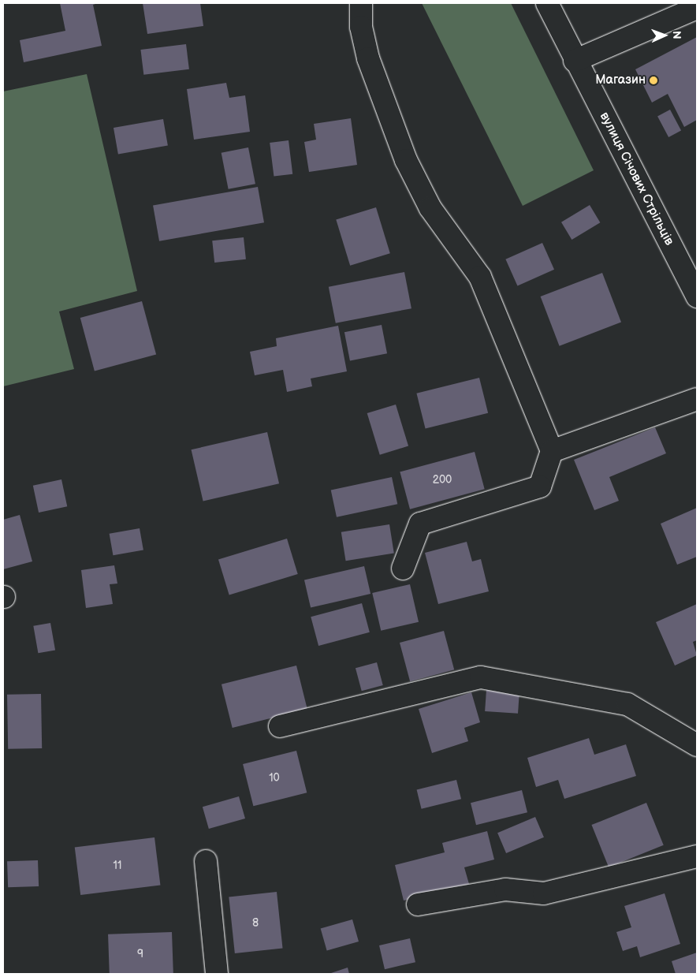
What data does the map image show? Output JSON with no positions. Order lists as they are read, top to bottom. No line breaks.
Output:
{"streets":{"street":["вулиця Січових Стрільців"]},"places":["Магазин"],"house_numbers":["200","10","11","8","9"],"north":"right"}
